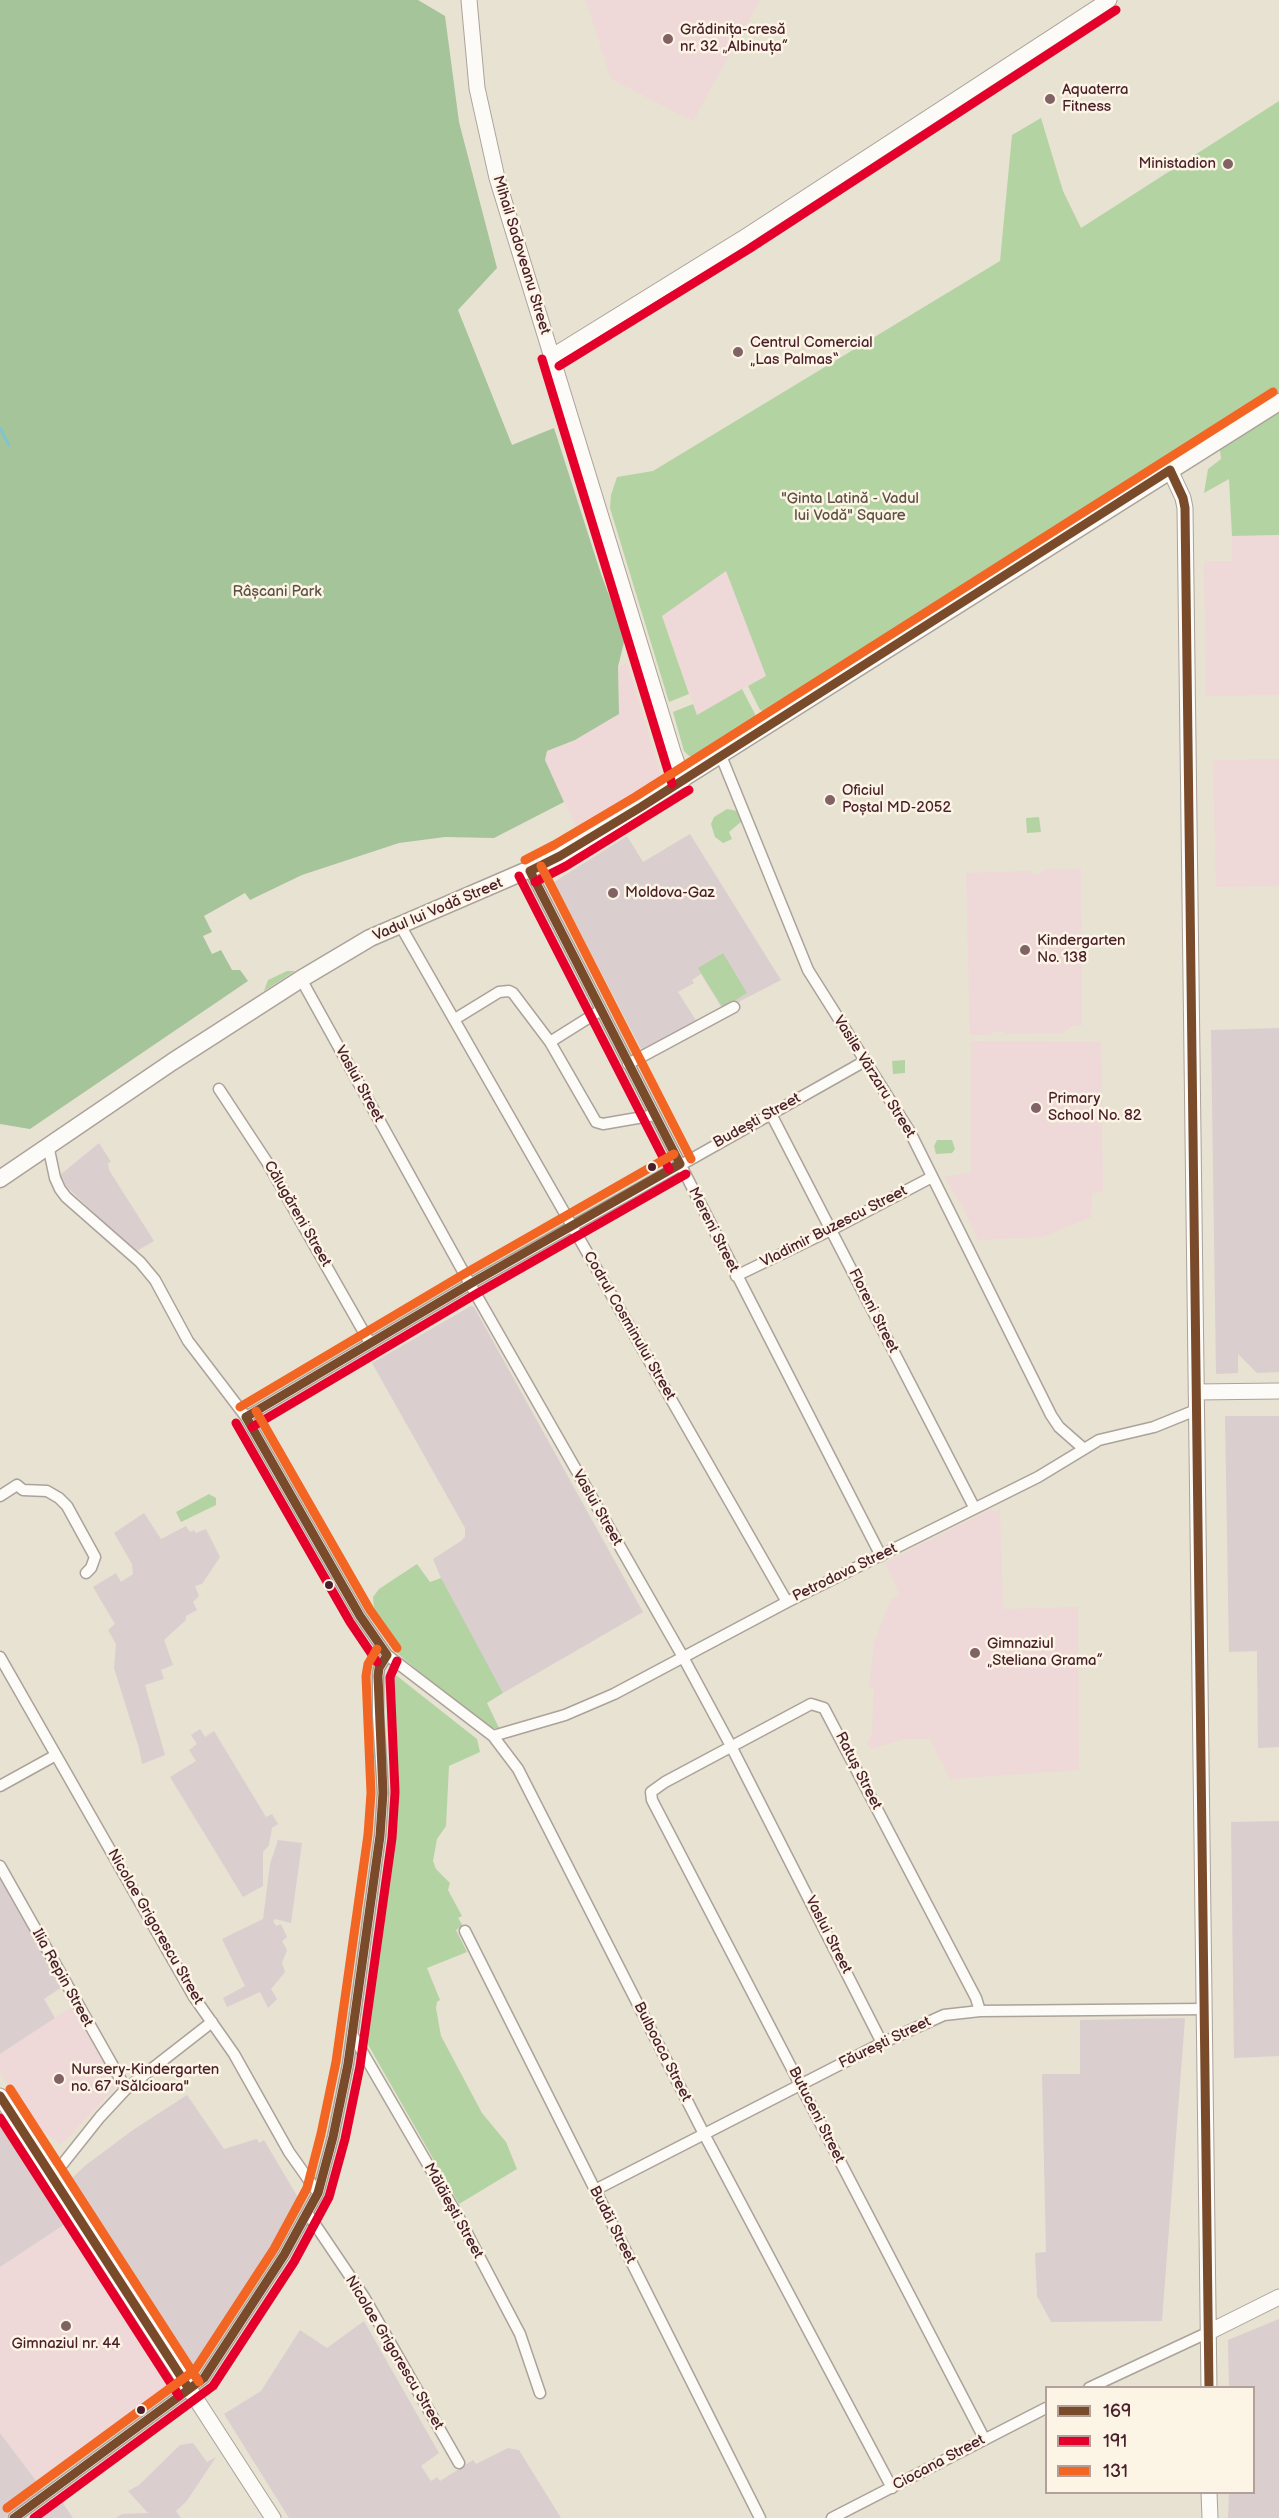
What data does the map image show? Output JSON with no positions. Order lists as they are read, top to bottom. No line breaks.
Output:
{"streets":{"main road":["Mihail Sadoveanu Street","Vadul lui Vodă Street"],"street":["Vasile Vărzaru Street","Vaslui Street","Budești Street","Călugăreni Street","Vladimir Buzescu Street","Mereni Street","Floreni Street","Codrul Cosminului Street","Petrodava Street","Ratuș Street","Nicolae Grigorescu Street","Ilia Repin Street","Făurești Street","Bulboaca Street","Butuceni Street","Mălăiești Street","Budăi Street","Ciocana Street"]},"crossings":[["Mihail Sadoveanu Street","Vadul lui Vodă Street"],["Vadul lui Vodă Street","Vasile Vărzaru Street"],["Vadul lui Vodă Street","Vaslui Street"],["Vadul lui Vodă Street","Mereni Street"],["Vadul lui Vodă Street","Codrul Cosminului Street"],["Vadul lui Vodă Street","Bulboaca Street"],["Vasile Vărzaru Street","Budești Street"],["Vasile Vărzaru Street","Vladimir Buzescu Street"],["Vasile Vărzaru Street","Petrodava Street"],["Vaslui Street","Budești Street"],["Vaslui Street","Petrodava Street"],["Vaslui Street","Ratuș Street"],["Vaslui Street","Făurești Street"],["Budești Street","Călugăreni Street"],["Budești Street","Mereni Street"],["Budești Street","Floreni Street"],["Budești Street","Codrul Cosminului Street"],["Budești Street","Bulboaca Street"],["Vladimir Buzescu Street","Mereni Street"],["Vladimir Buzescu Street","Floreni Street"],["Mereni Street","Petrodava Street"],["Floreni Street","Petrodava Street"],["Codrul Cosminului Street","Petrodava Street"],["Petrodava Street","Bulboaca Street"],["Ratuș Street","Făurești Street"],["Ratuș Street","Butuceni Street"],["Făurești Street","Bulboaca Street"],["Făurești Street","Butuceni Street"],["Făurești Street","Budăi Street"],["Bulboaca Street","Ciocana Street"],["Butuceni Street","Ciocana Street"]],"parks":["\"Ginta Latină - Vadul lui Vodă\" Square","Râșcani Park"],"places":["Grădinița-cresă nr. 32 „Albinuța”","Aquaterra Fitness","Ministadion","Centrul Comercial „Las Palmas“","Oficiul Poștal MD-2052","Moldova-Gaz","Kindergarten No. 138","Primary School No. 82","Gimnaziul „Steliana Grama”","Nursery-Kindergarten no. 67 \"Sălcioara\"","Gimnaziul nr. 44"],"lines":["transit line 191","transit line 131","transit line 169"],"legend":["169","191","131"]}
